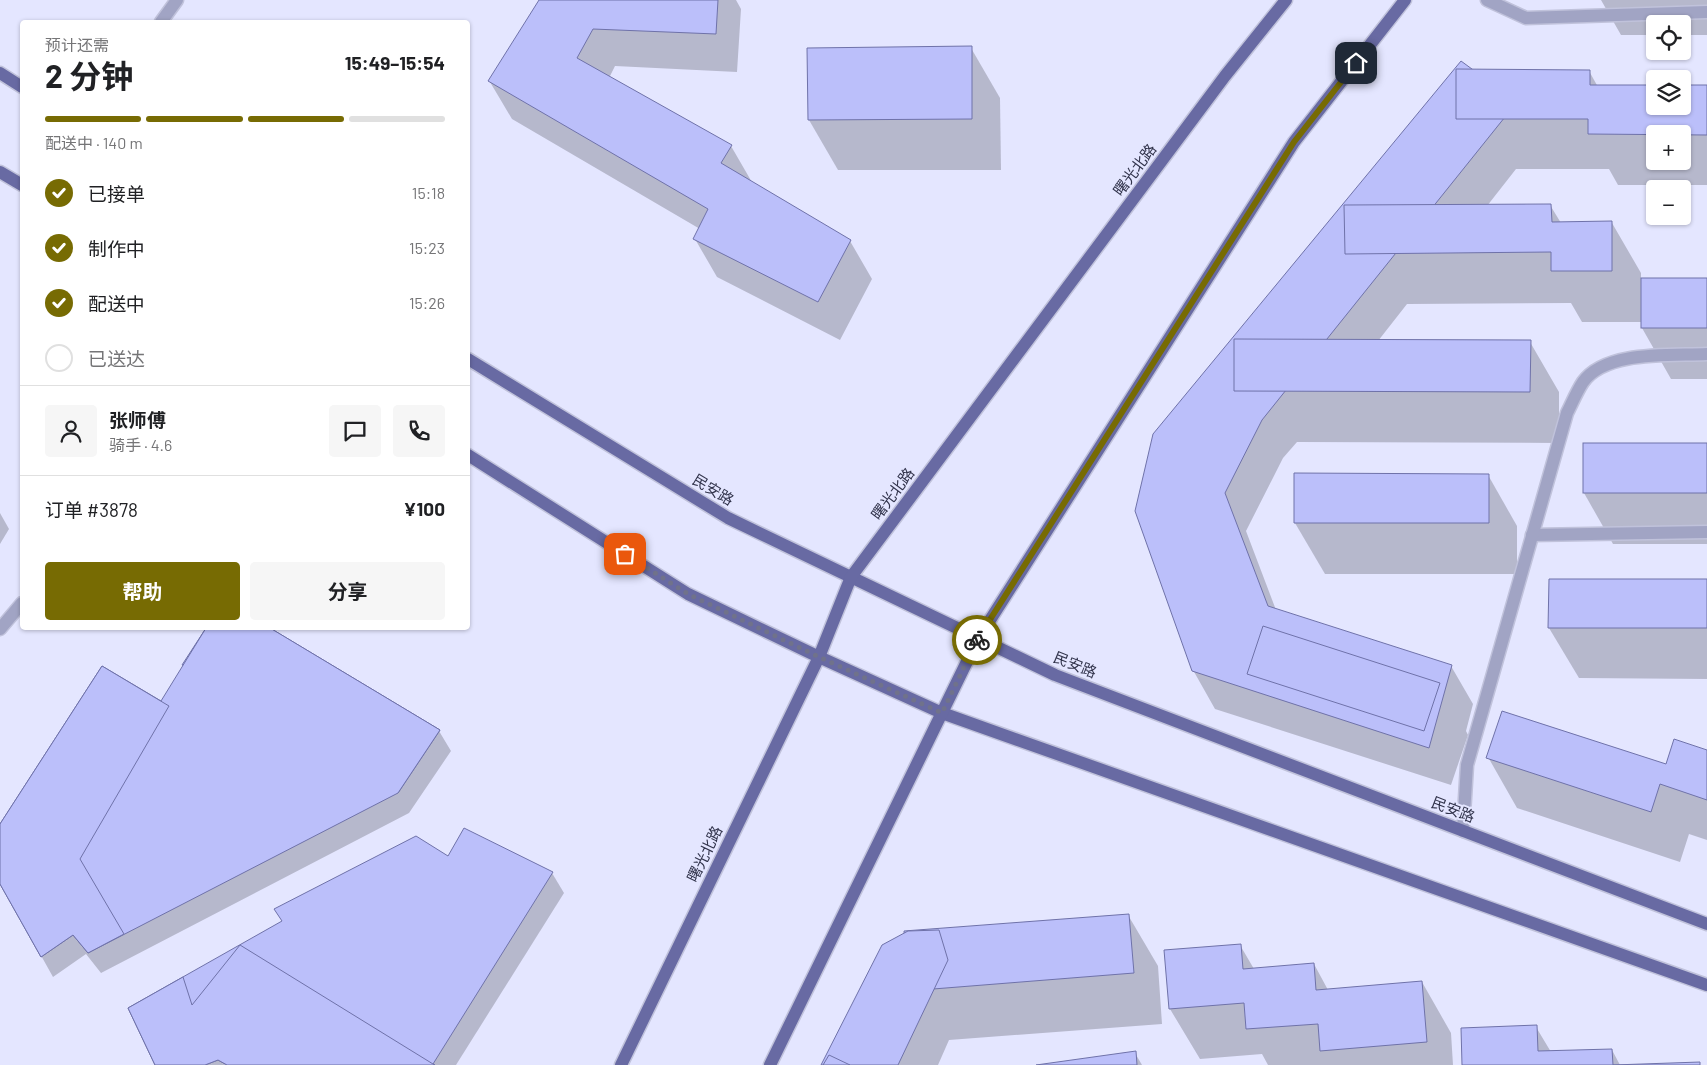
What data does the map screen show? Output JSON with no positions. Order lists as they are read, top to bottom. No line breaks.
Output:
{"streets":{"main road":["曙光北路","民安路"]},"crossings":[["曙光北路","民安路"]],"page":{"map_buttons":["+","−"],"heading":["2 分钟","预计还需","15:49–15:54"],"panel":["张师傅","骑手 · 4.6","订单 #3878","¥100"],"bar":"配送中 · 140 m","list":[["已接单","15:18"],["制作中","15:23"],["配送中","15:26"],"已送达"],"buttons":["帮助","分享"]}}
